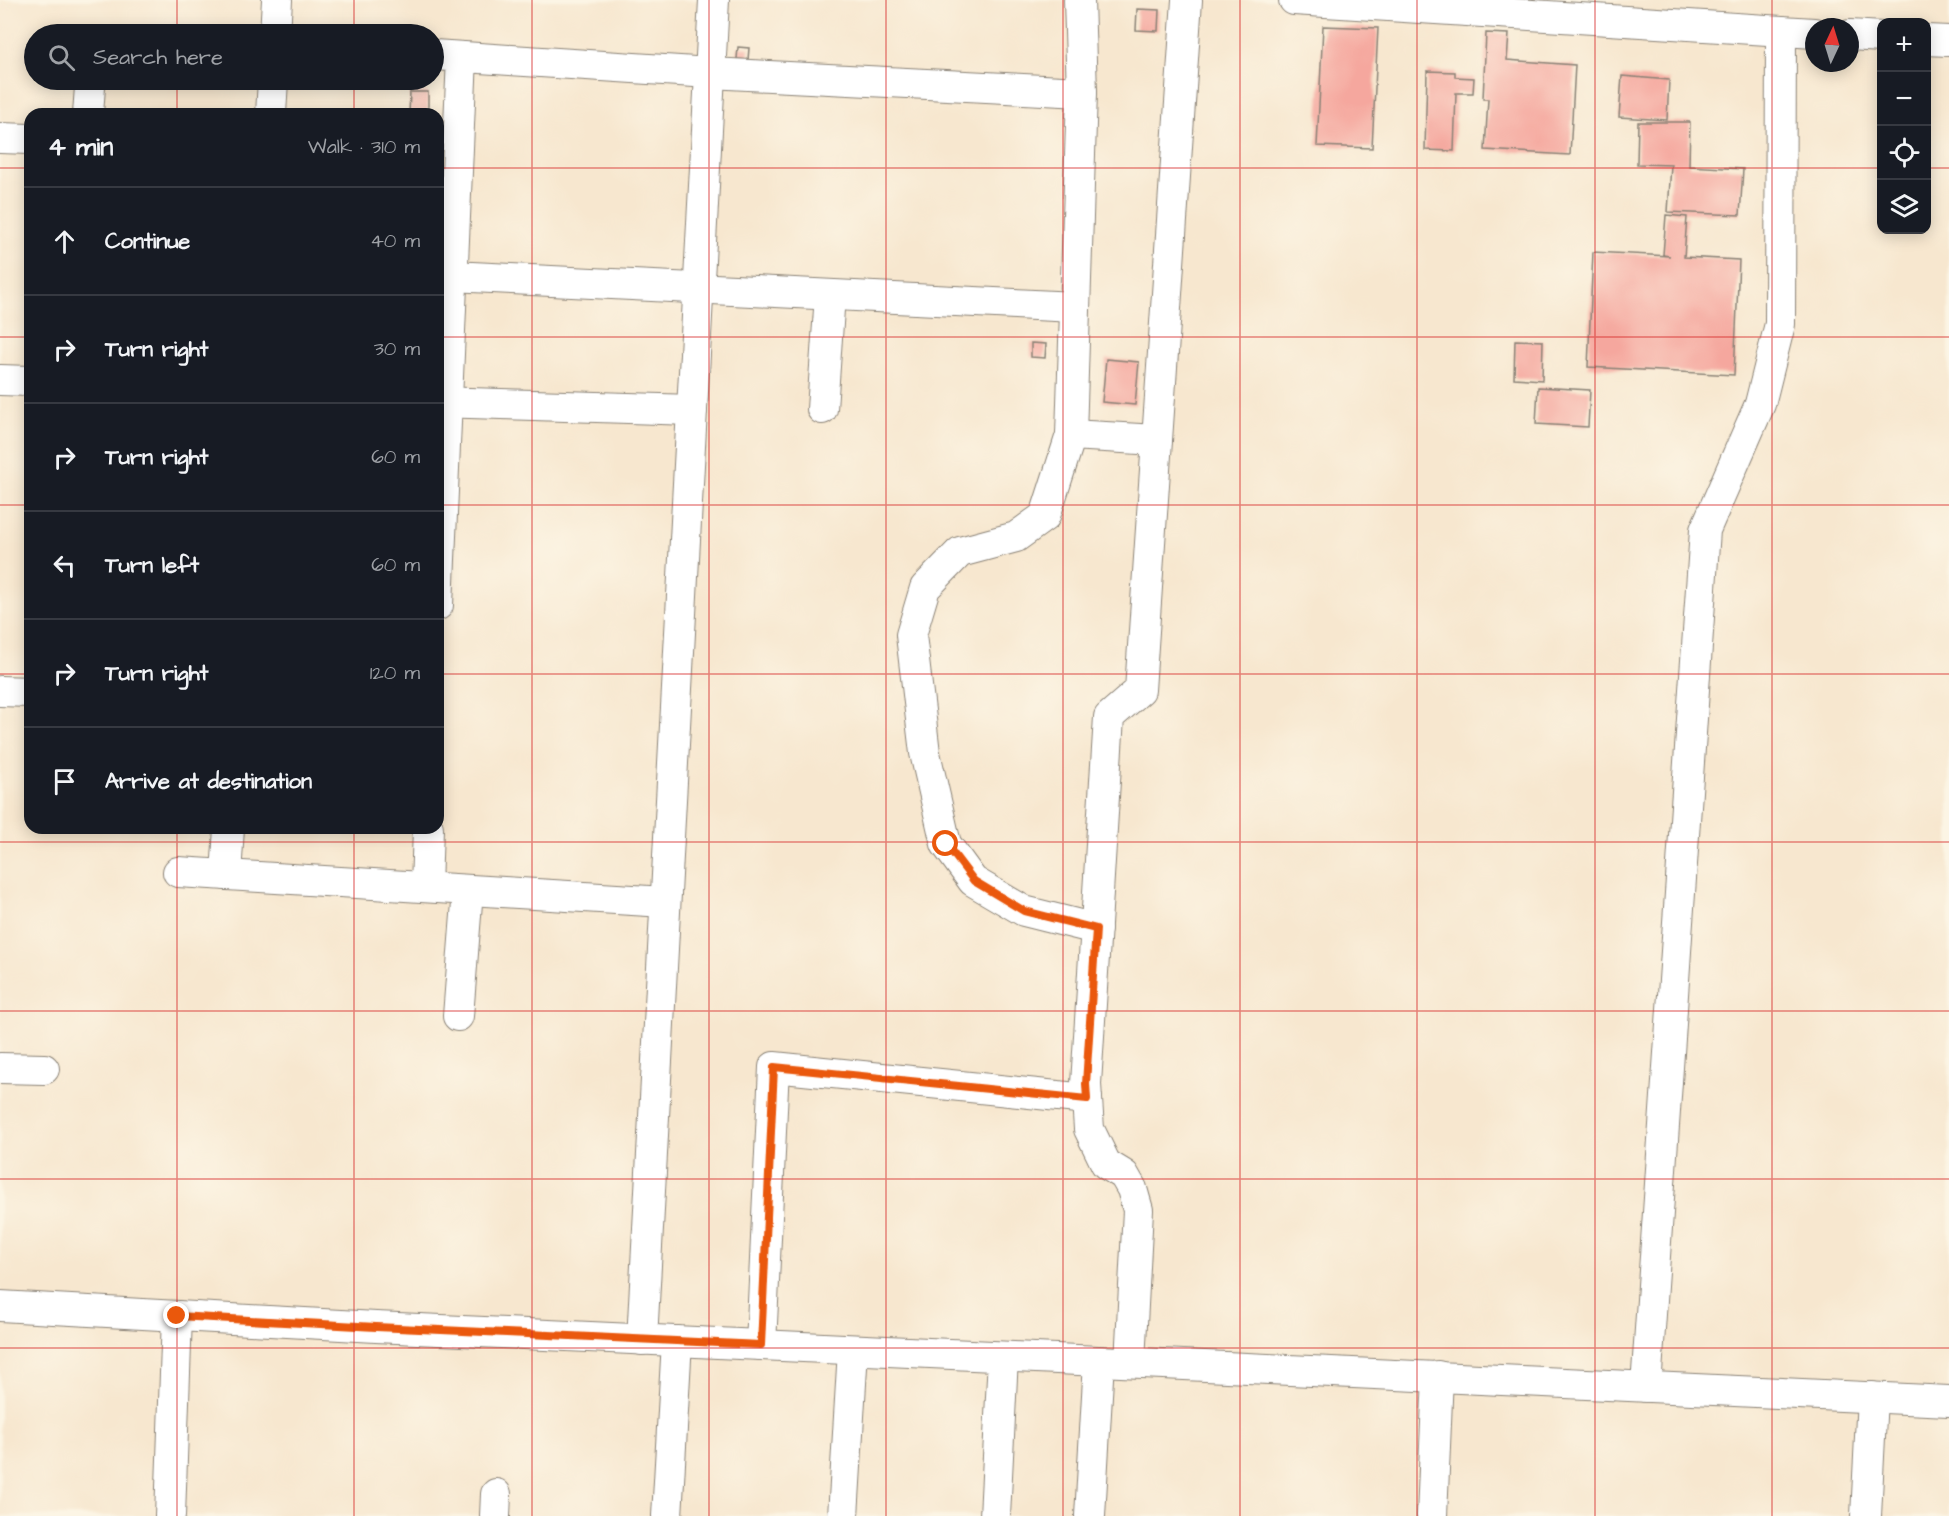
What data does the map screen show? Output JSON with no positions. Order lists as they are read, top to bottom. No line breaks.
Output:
{"north":"top","page":{"map_buttons":["+","−"],"search":"Search here","heading":["4 min","Walk · 310 m"],"list":[["Continue","40 m"],["Turn right","30 m"],["Turn right","60 m"],["Turn left","60 m"],["Turn right","120 m"],"Arrive at destination"]}}
